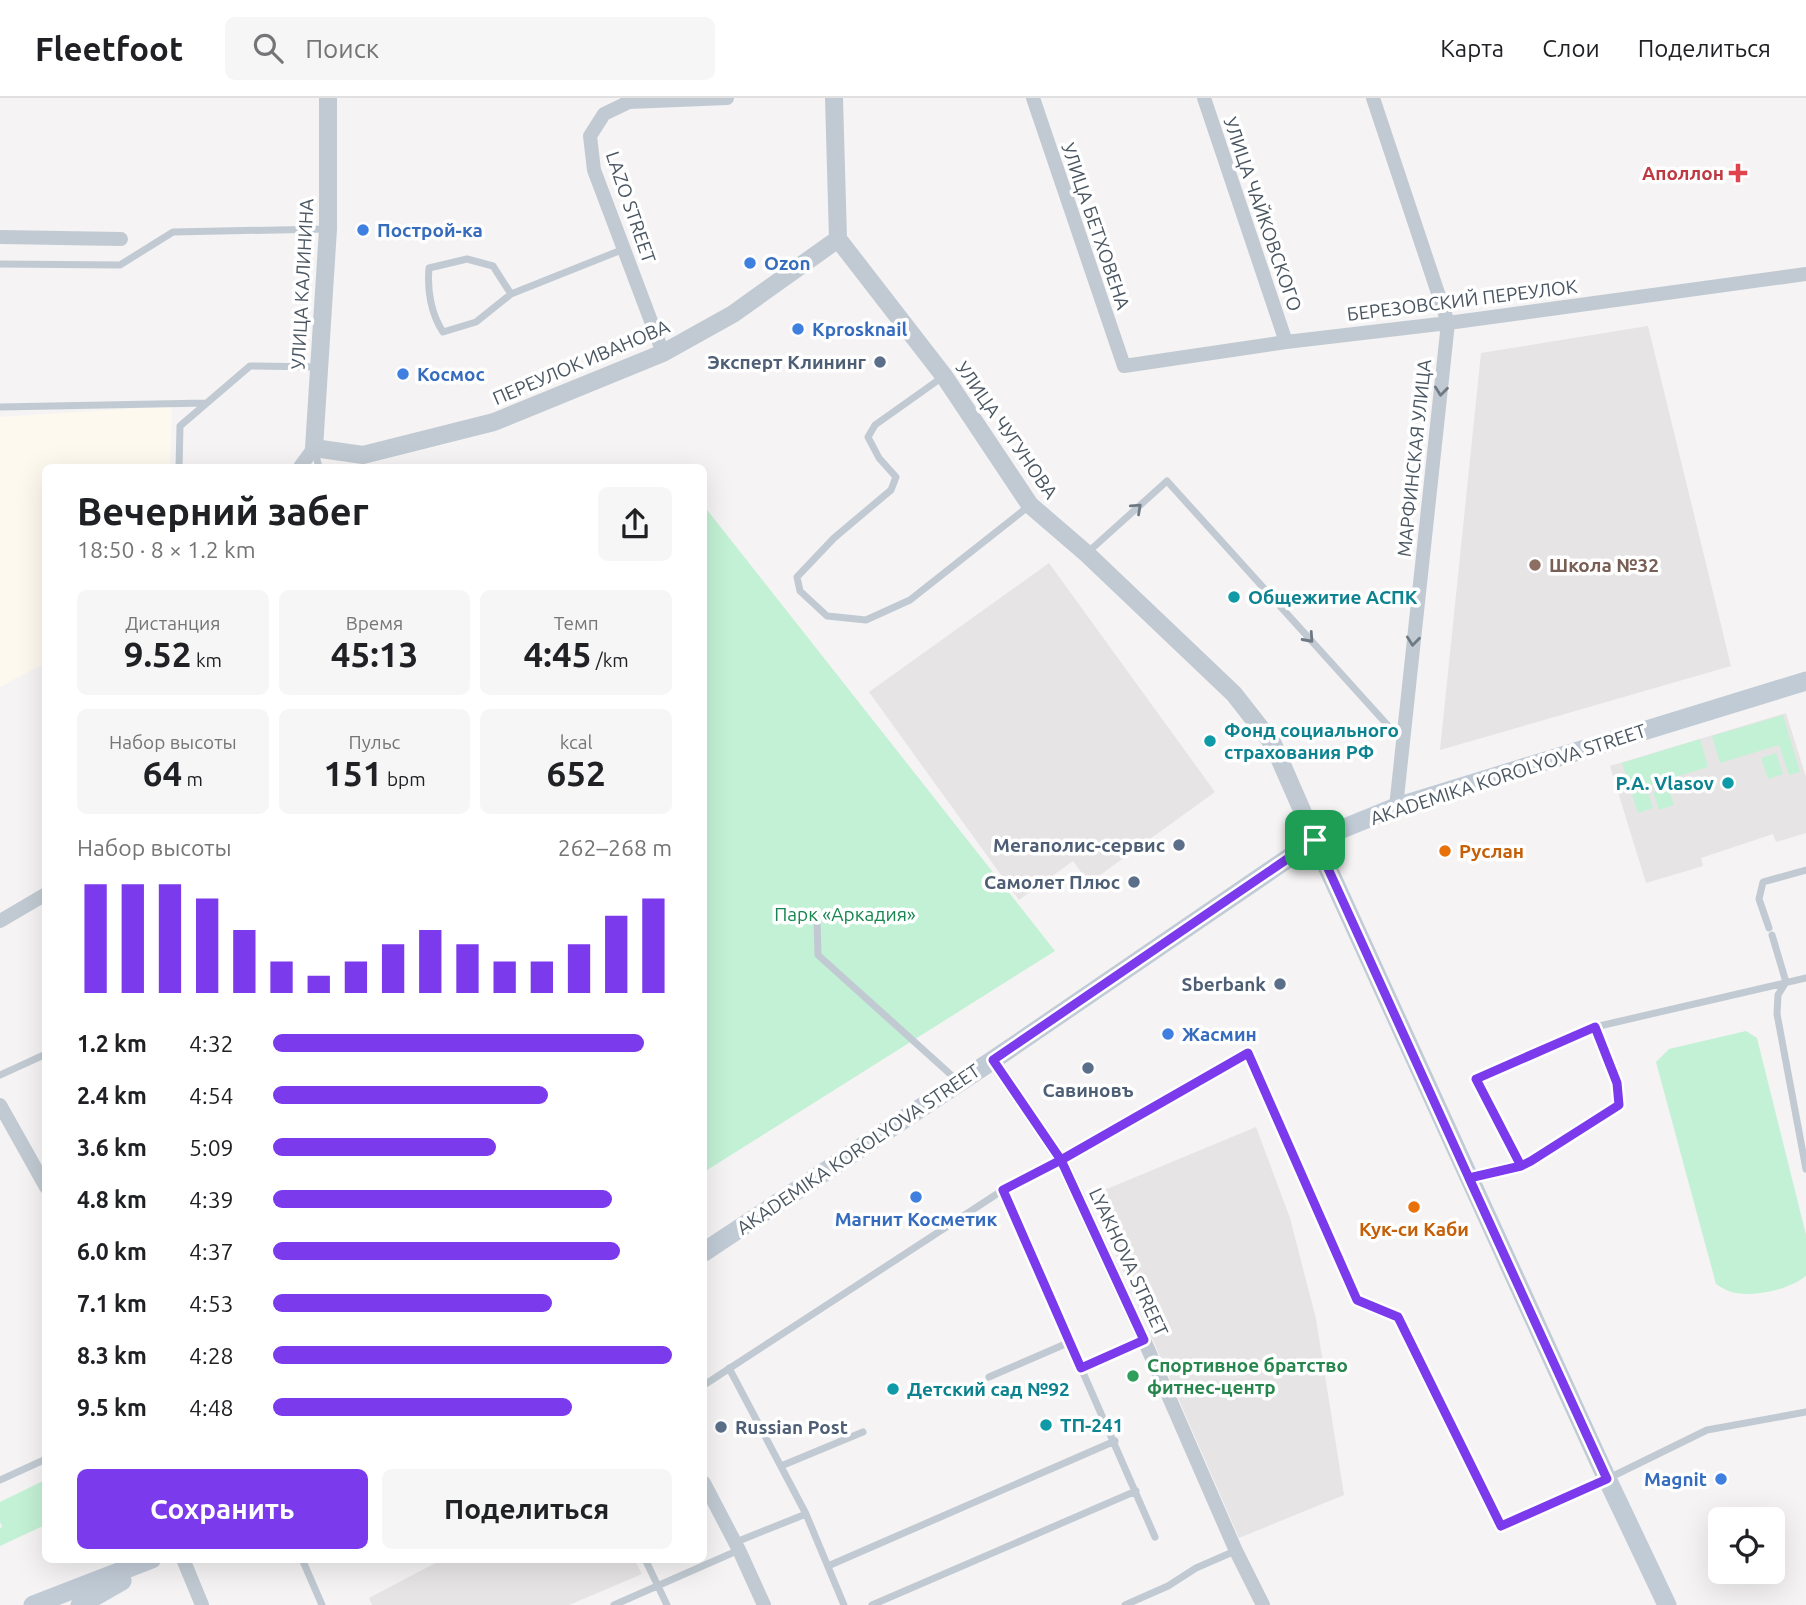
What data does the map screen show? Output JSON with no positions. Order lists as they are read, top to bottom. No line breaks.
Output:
{"streets":{"main road":["AKADEMIKA KOROLYOVA STREET"],"street":["LAZO STREET","УЛИЦА ЧАЙКОВСКОГО","УЛИЦА БЕТХОВЕНА","УЛИЦА КАЛИНИНА","БЕРЕЗОВСКИЙ ПЕРЕУЛОК","ПЕРЕУЛОК ИВАНОВА","УЛИЦА ЧУГУНОВА","МАРФИНСКАЯ УЛИЦА","LYAKHOVA STREET"]},"crossings":[["LAZO STREET","ПЕРЕУЛОК ИВАНОВА"],["УЛИЦА ЧАЙКОВСКОГО","БЕРЕЗОВСКИЙ ПЕРЕУЛОК"],["УЛИЦА БЕТХОВЕНА","БЕРЕЗОВСКИЙ ПЕРЕУЛОК"],["УЛИЦА КАЛИНИНА","ПЕРЕУЛОК ИВАНОВА"],["БЕРЕЗОВСКИЙ ПЕРЕУЛОК","МАРФИНСКАЯ УЛИЦА"],["ПЕРЕУЛОК ИВАНОВА","УЛИЦА ЧУГУНОВА"],["УЛИЦА ЧУГУНОВА","AKADEMIKA KOROLYOVA STREET"],["МАРФИНСКАЯ УЛИЦА","AKADEMIKA KOROLYOVA STREET"],["AKADEMIKA KOROLYOVA STREET","LYAKHOVA STREET"]],"one_way":["МАРФИНСКАЯ УЛИЦА"],"parks":["Парк «Аркадия»"],"places":{"health":["Аполлон"],"other":["Построй-ка","Ozon","Kprosknail","Эксперт Клининг","Космос","Школа №32","Общежитие АСПК","Фонд социального страхования РФ","P.A. Vlasov","Мегаполис-сервис","Руслан","Самолет Плюс","Sberbank","Жасмин","Савиновъ","Магнит Косметик","Кук-си Каби","Спортивное братство фитнес-центр","Детский сад №92","ТП-241","Russian Post","Magnit"]},"page":{"header":"Fleetfoot","search":"Поиск","nav":["Карта","Слои","Поделиться"],"heading":["Вечерний забег","18:50 · 8 × 1.2 km"],"stats":[["Дистанция","9.52 km"],["Время","45:13"],["Темп","4:45 /km"],["Набор высоты","64 m"],["Пульс","151 bpm"],["kcal","652"]],"chart":["Набор высоты","262–268 m"],"list":[{"name":"1.2 km","note":"4:32"},{"name":"2.4 km","note":"4:54"},{"name":"3.6 km","note":"5:09"},{"name":"4.8 km","note":"4:39"},{"name":"6.0 km","note":"4:37"},{"name":"7.1 km","note":"4:53"},{"name":"8.3 km","note":"4:28"},{"name":"9.5 km","note":"4:48"}],"buttons":["Сохранить","Поделиться"]}}
